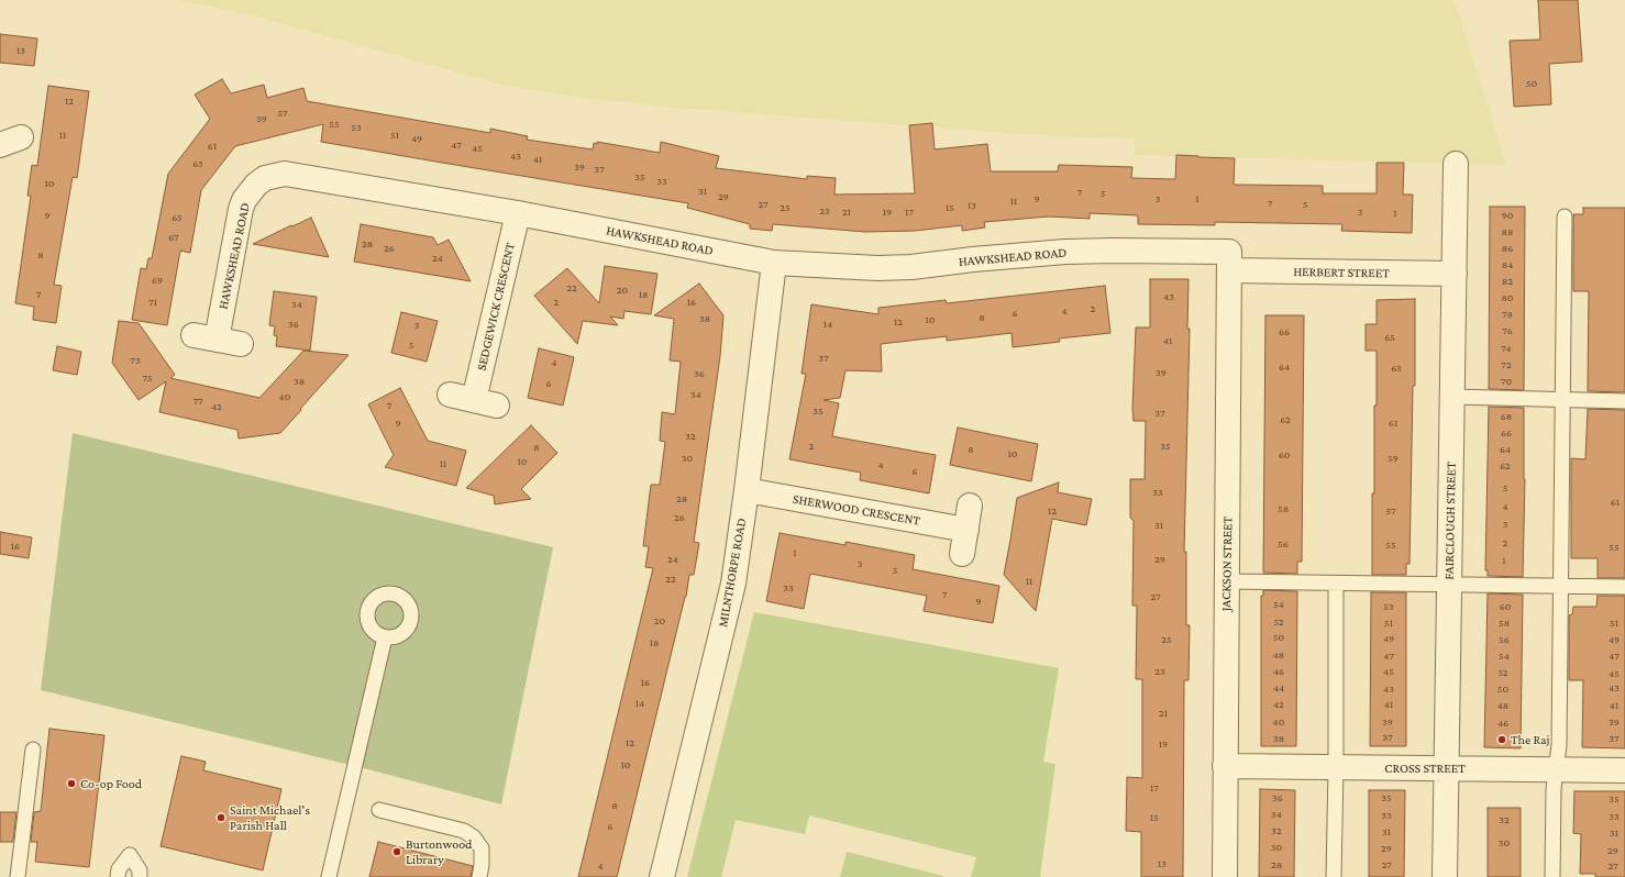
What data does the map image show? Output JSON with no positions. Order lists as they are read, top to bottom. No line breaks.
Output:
{"streets":{"street":["HAWKSHEAD ROAD","HERBERT STREET","SEDGEWICK CRESCENT","SHERWOOD CRESCENT","FAIRCLOUGH STREET","JACKSON STREET","MILNTHORPE ROAD","CROSS STREET"]},"crossings":[["HAWKSHEAD ROAD","HERBERT STREET"],["HAWKSHEAD ROAD","SEDGEWICK CRESCENT"],["HAWKSHEAD ROAD","JACKSON STREET"],["HAWKSHEAD ROAD","MILNTHORPE ROAD"],["HERBERT STREET","FAIRCLOUGH STREET"],["HERBERT STREET","JACKSON STREET"],["SHERWOOD CRESCENT","MILNTHORPE ROAD"],["FAIRCLOUGH STREET","CROSS STREET"],["JACKSON STREET","CROSS STREET"]],"places":["The Raj","Co-op Food","Saint Michael's Parish Hall","Burtonwood Library"],"house_numbers":["13","50","12","57","59","55","53","11","51","49","47","61","45","43","41","63","39","37","35","33","10","31","7","5","29","9","3","1","11","7","27","5","13","25","15","23","21","19","17","3","1","9","90","65","88","67","28","26","86","8","24","84","69","82","22","20","7","18","43","80","71","2","16","34","2","4","6","78","8","38","10","12","36","14","3","76","66","65","41","5","74","37","73","4","72","64","63","39","36","75","38","70","6","34","40","77","7","42","35","37","68","62","9","61","66","32","2","35","8","8","64","10","60","30","59","10","11","4","62","6","5","33","28","61","4","58","12","57","26","3","31","2","56","55","16","55","1","24","29","1","3","5","22","11","33","7","27","9","54","53","60","20","52","51","58","51","50","49","25","56","49","18","48","47","54","47","23","46","45","52","45","16","44","43","43","50","14","42","41","48","41","21","40","39","39","46","37","38","37","12","19","10","17","36","35","35","8","34","33","33","15","32","6","32","31","31","30","30","29","29","13","28","27","4","27"]}
